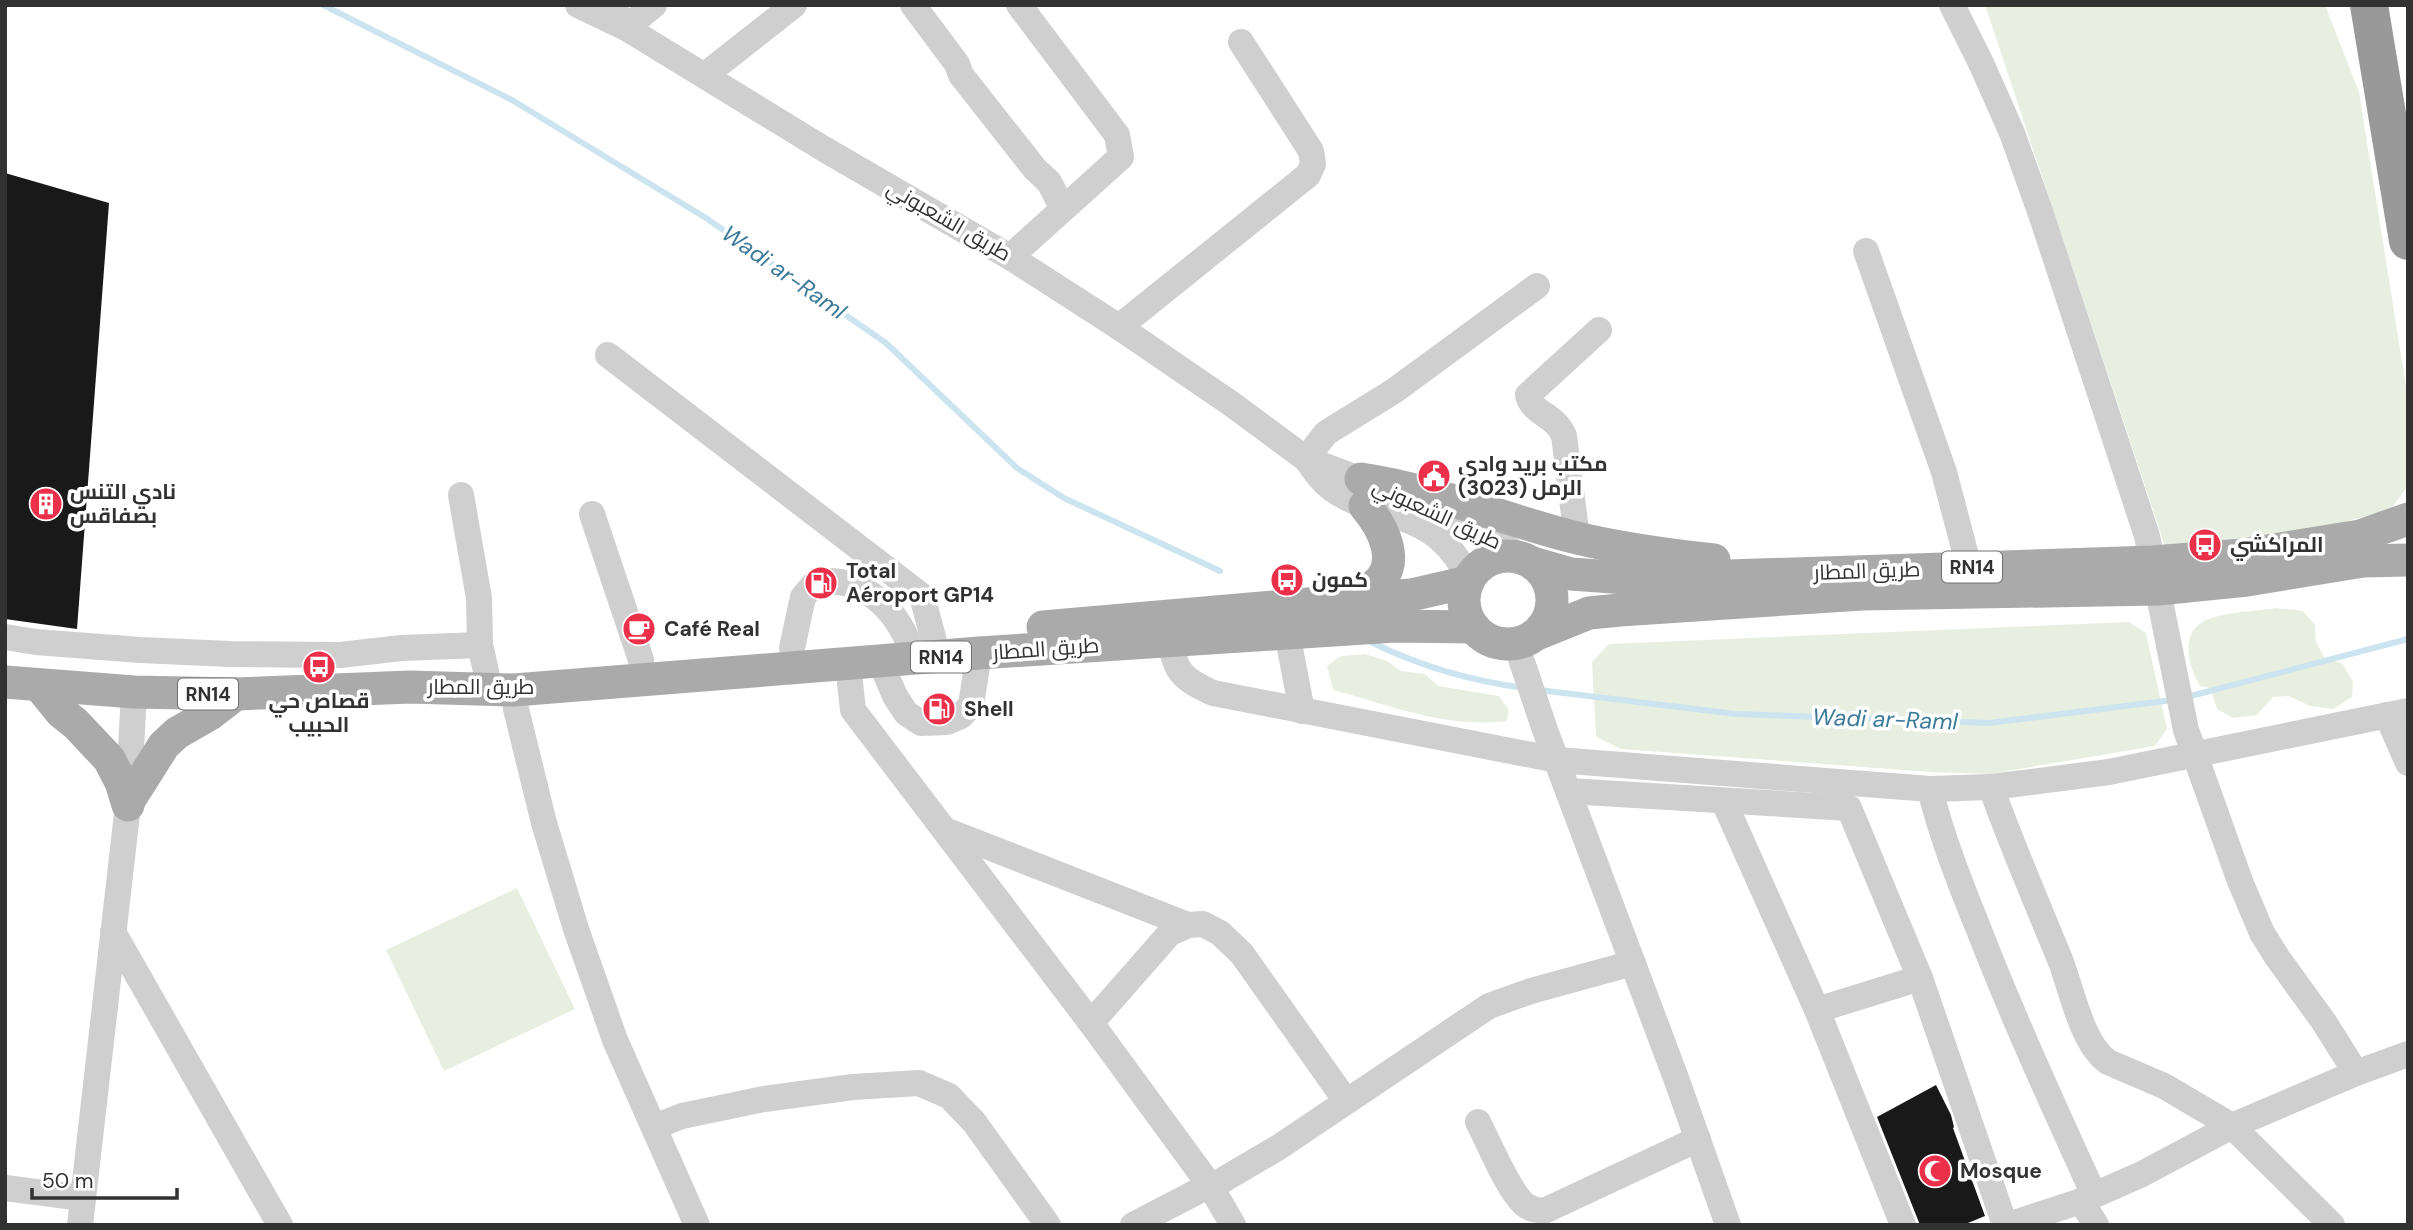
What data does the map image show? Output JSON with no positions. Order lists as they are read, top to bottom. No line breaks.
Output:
{"streets":{"main road":["RN14","طريق المطار"],"street":["طريق الشعبوني"]},"crossings":[["طريق الشعبوني","RN14"],["طريق الشعبوني","طريق المطار"],["RN14","طريق المطار"]],"water":["Wadi ar-Raml"],"places":{"public building":["مكتب بريد وادي الرمل (3023)"],"building":["نادي التنس بصفاقس"],"bus stop":["المراكشي","كمون","قصاص حي الحبيب"],"fuel station":["Total Aéroport GP14","Shell"],"cafe":["Café Real"],"mosque":["Mosque"]},"scale_bar":"50 m"}
